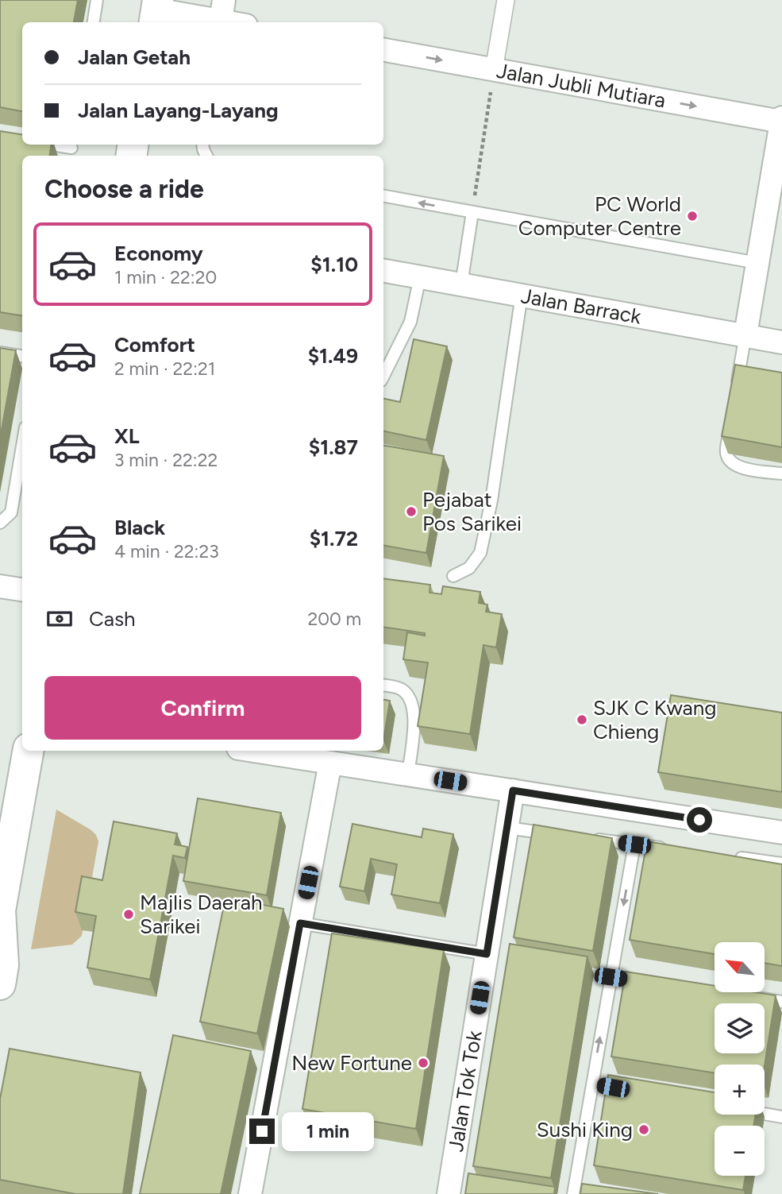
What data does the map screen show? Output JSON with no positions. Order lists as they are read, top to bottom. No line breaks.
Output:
{"streets":{"street":["Jalan Jubli Mutiara","Jalan Barrack","Jalan Tok Tok"]},"one_way":["Jalan Jubli Mutiara"],"places":["PC World Computer Centre","Pejabat Pos Sarikei","SJK C Kwang Chieng","Majlis Daerah Sarikei","New Fortune","Sushi King"],"north":"top left","page":{"banner":["Jalan Getah","Jalan Layang-Layang"],"heading":"Choose a ride","list":[{"name":"Economy","note":"1 min · 22:20","value":"$1.10"},{"name":"Comfort","note":"2 min · 22:21","value":"$1.49"},{"name":"XL","note":"3 min · 22:22","value":"$1.87"},{"name":"Black","note":"4 min · 22:23","value":"$1.72"}],"pay":["Cash","200 m"],"buttons":"Confirm","map_buttons":["+","−"],"bubble":"1 min"}}
